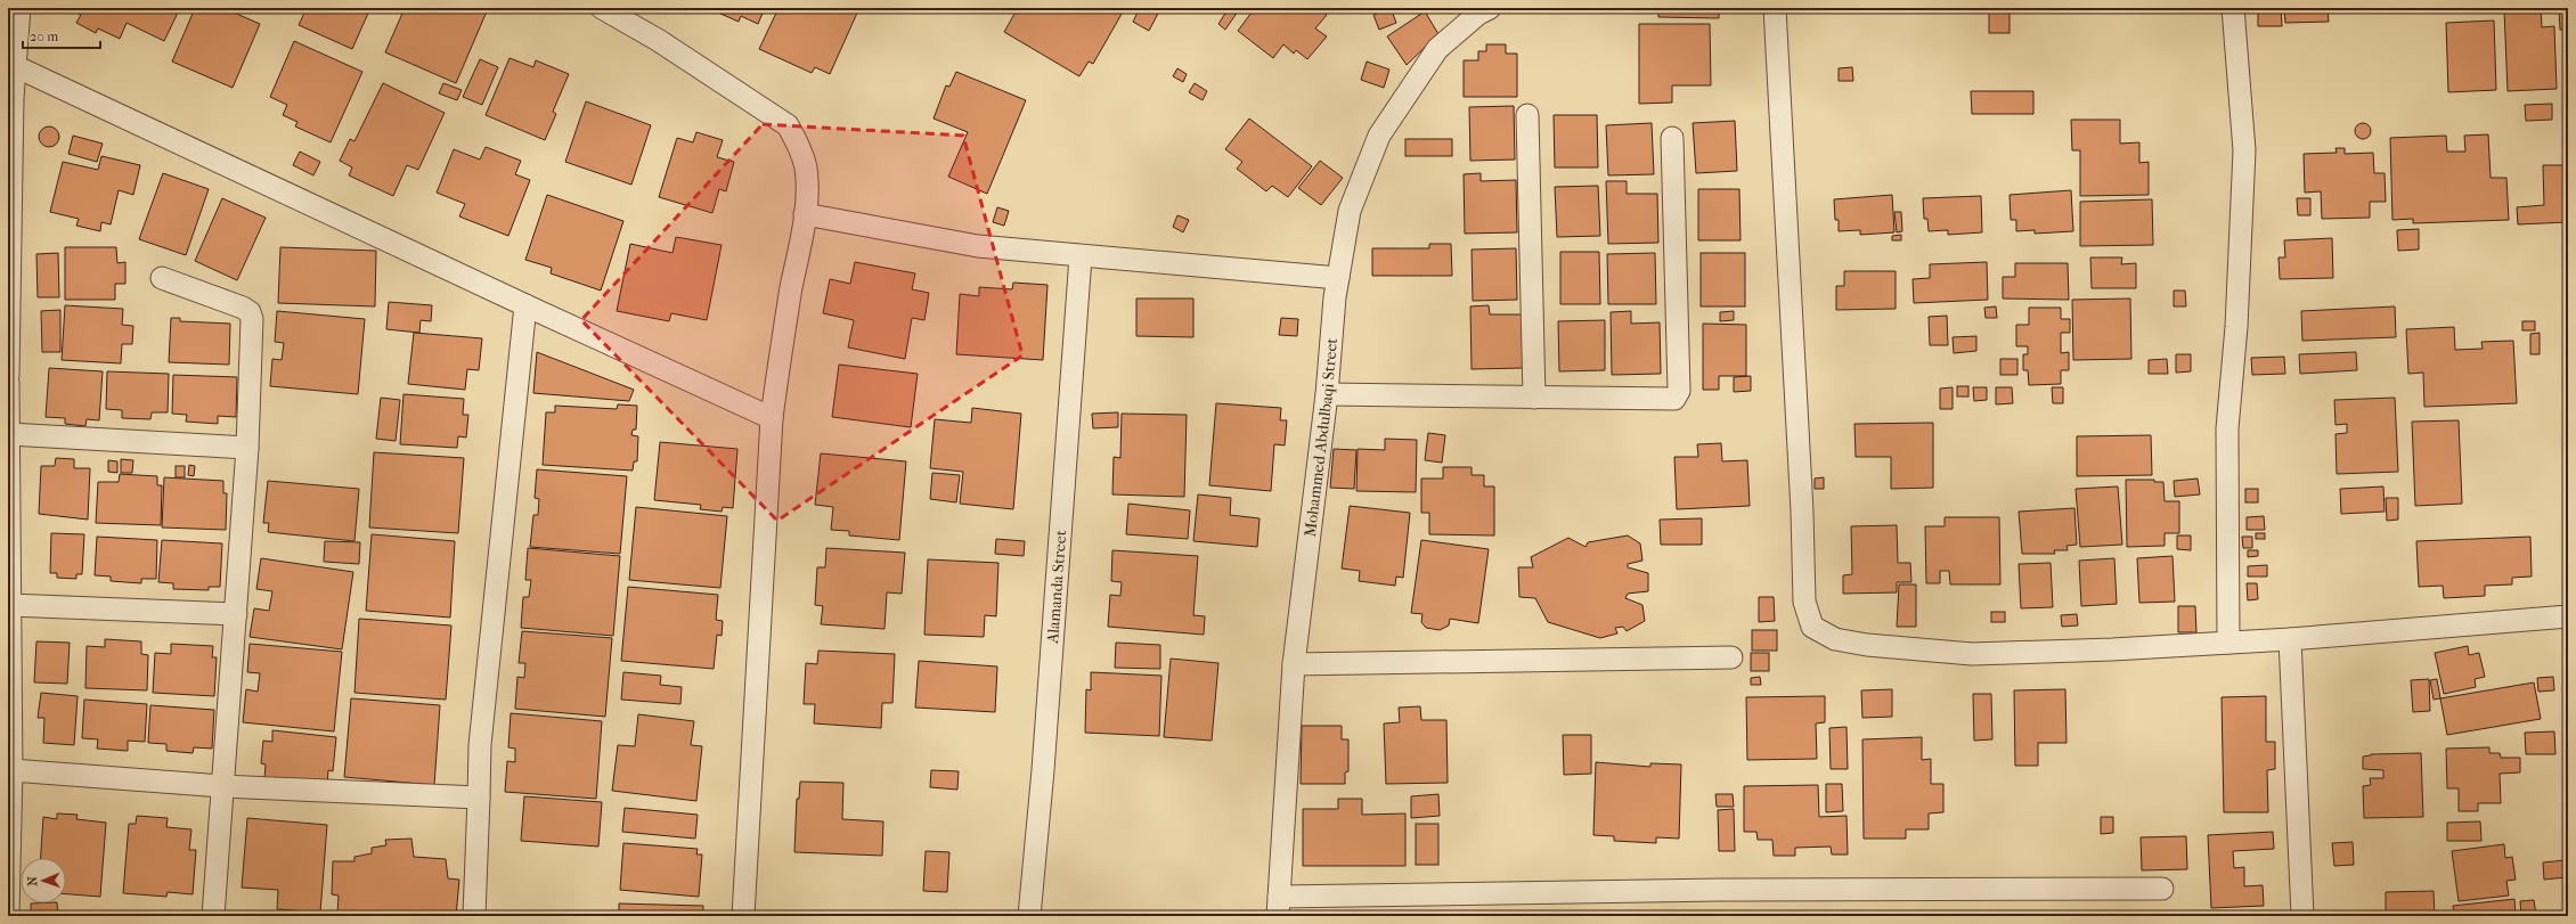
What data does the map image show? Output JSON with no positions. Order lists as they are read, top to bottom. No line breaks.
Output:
{"streets":{"street":["Mohammed Abdulbaqi Street","Alamanda Street"]},"scale_bar":"20 m","north":"left"}
